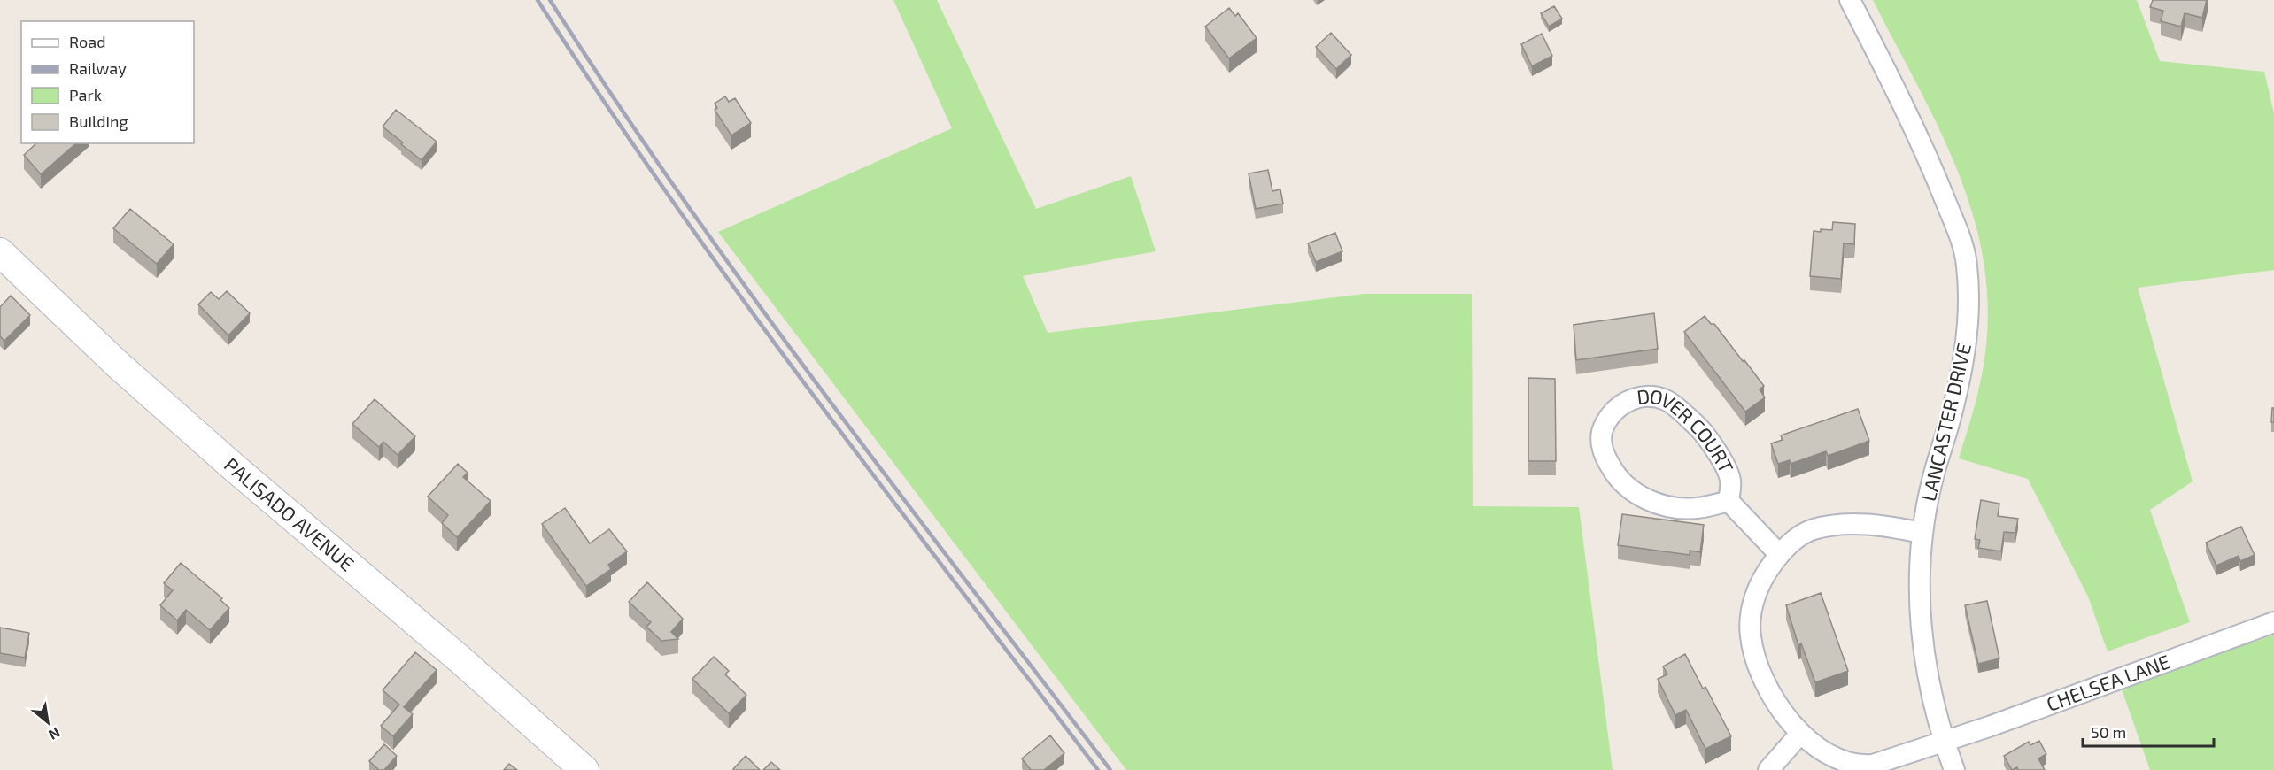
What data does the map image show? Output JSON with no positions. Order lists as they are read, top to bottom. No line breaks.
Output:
{"streets":{"main road":["PALISADO AVENUE"],"street":["LANCASTER DRIVE","DOVER COURT","CHELSEA LANE"]},"crossings":[["LANCASTER DRIVE","CHELSEA LANE"]],"legend":["Road","Railway","Park","Building"],"scale_bar":"50 m","north":"bottom right"}
